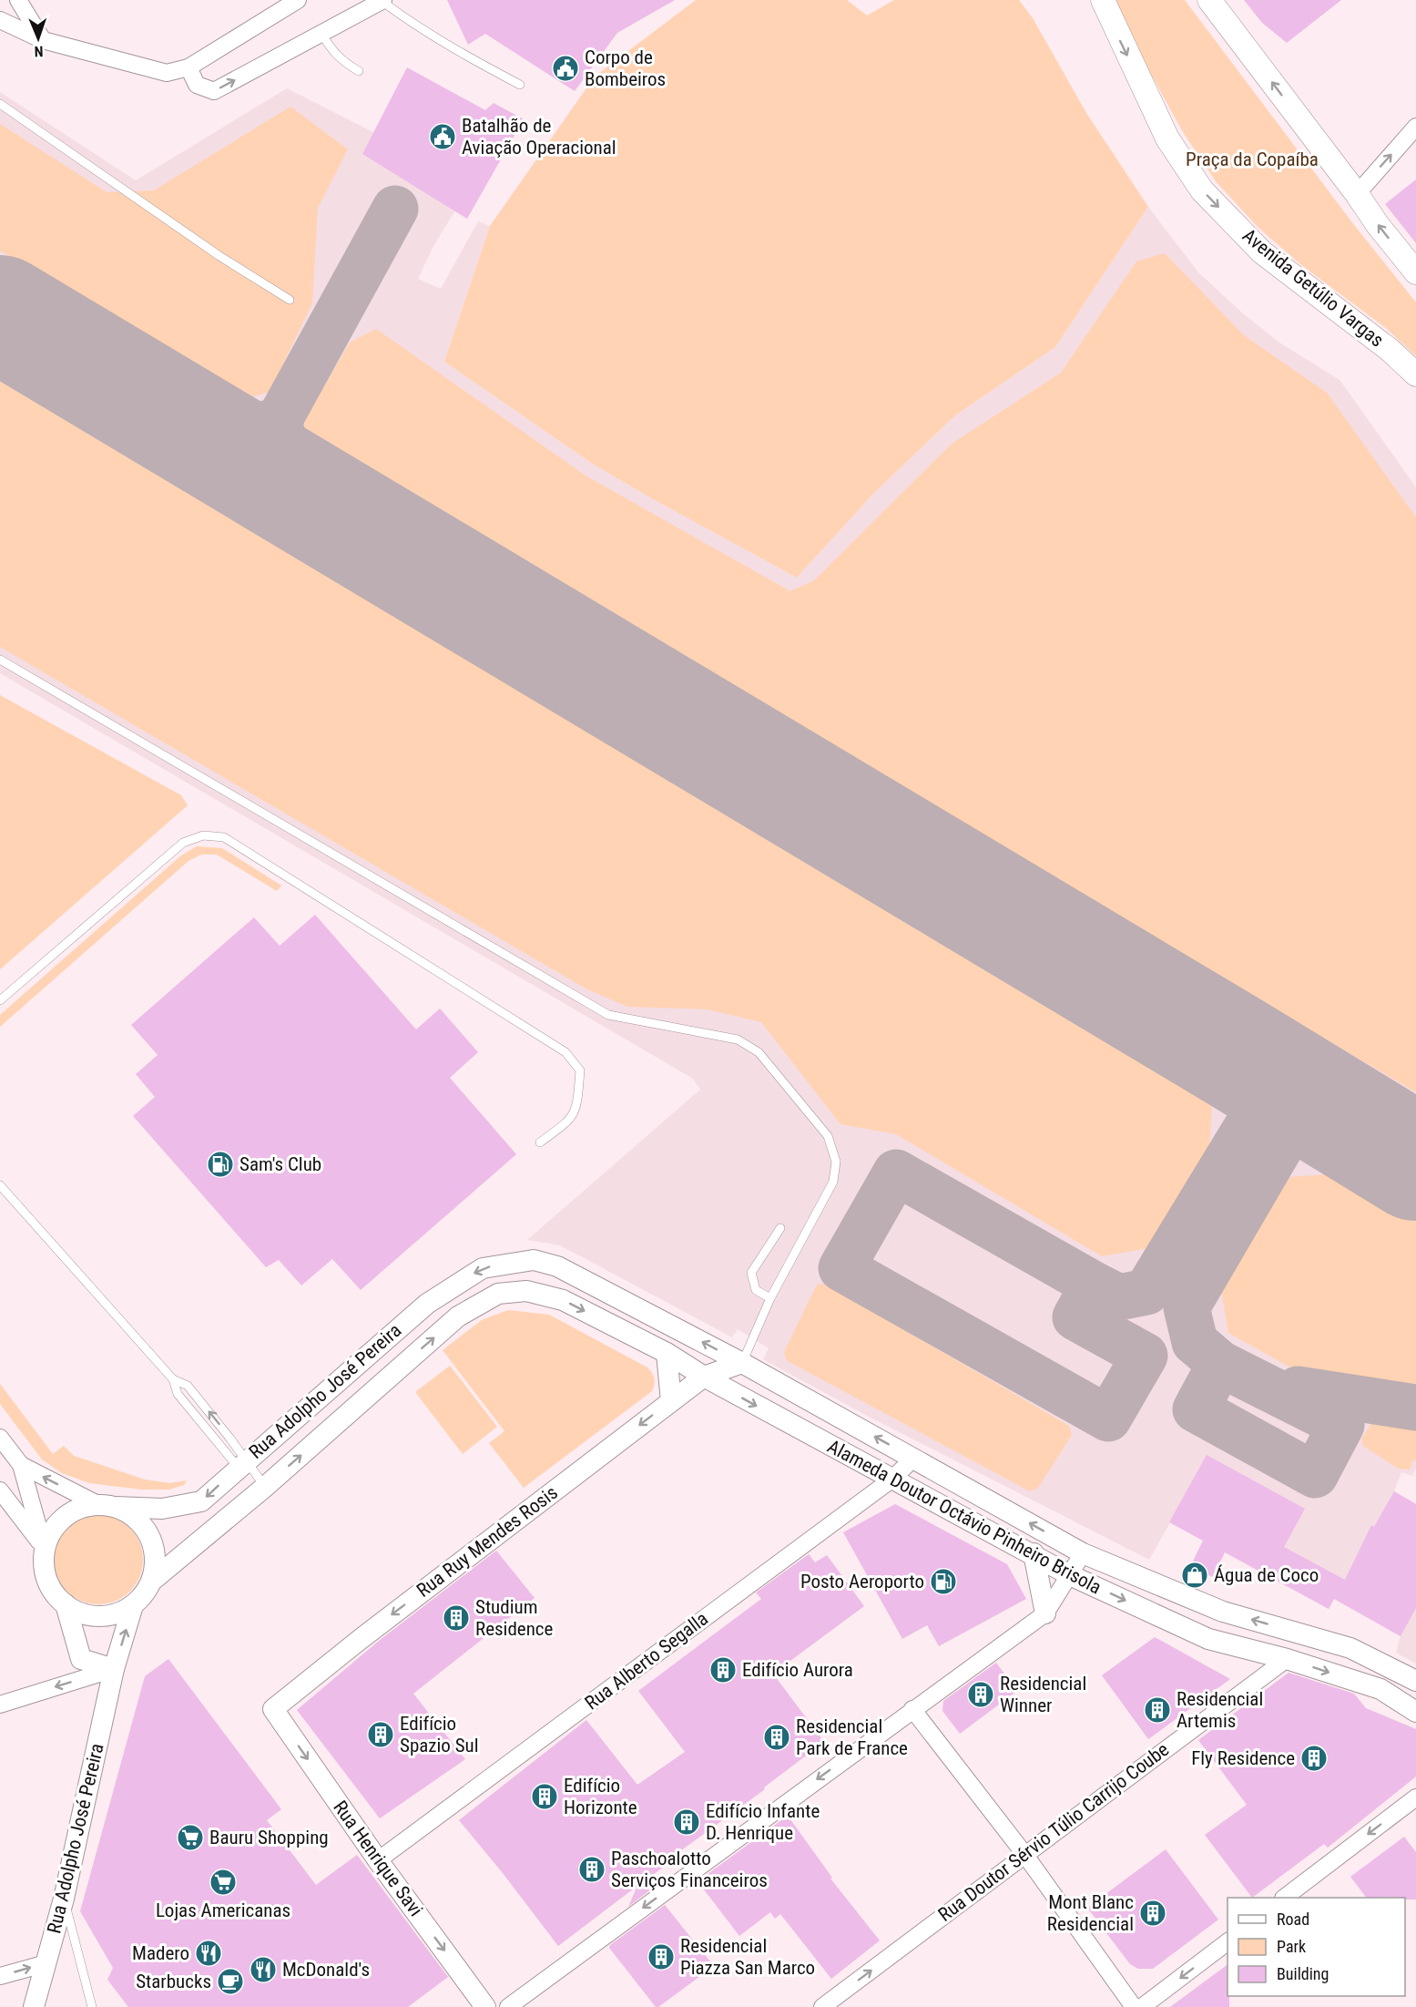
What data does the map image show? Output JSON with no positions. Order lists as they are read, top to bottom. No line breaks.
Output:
{"streets":{"main road":["Avenida Getúlio Vargas"],"street":["Rua Adolpho José Pereira","Alameda Doutor Octávio Pinheiro Brisola","Rua Ruy Mendes Rosis","Rua Alberto Segalla","Rua Doutor Sérvio Túlio Carrijo Coube","Rua Henrique Savi"]},"crossings":[["Rua Adolpho José Pereira","Alameda Doutor Octávio Pinheiro Brisola"],["Alameda Doutor Octávio Pinheiro Brisola","Rua Ruy Mendes Rosis"],["Alameda Doutor Octávio Pinheiro Brisola","Rua Alberto Segalla"],["Alameda Doutor Octávio Pinheiro Brisola","Rua Doutor Sérvio Túlio Carrijo Coube"],["Rua Ruy Mendes Rosis","Rua Henrique Savi"],["Rua Alberto Segalla","Rua Henrique Savi"]],"one_way":["Rua Ruy Mendes Rosis","Rua Doutor Sérvio Túlio Carrijo Coube","Rua Henrique Savi"],"parks":["Praça da Copaíba"],"places":{"public building":["Corpo de Bombeiros","Batalhão de Aviação Operacional"],"fuel station":["Sam's Club","Posto Aeroporto"],"shop":["Água de Coco"],"building":["Studium Residence","Edifício Aurora","Residencial Winner","Residencial Artemis","Edifício Spazio Sul","Residencial Park de France","Fly Residence","Edifício Horizonte","Edifício Infante D. Henrique","Paschoalotto Serviços Financeiros","Mont Blanc Residencial","Residencial Piazza San Marco"],"supermarket":["Bauru Shopping","Lojas Americanas"],"restaurant":["Madero","McDonald's"],"cafe":["Starbucks"]},"legend":["Road","Park","Building"],"north":"bottom"}
